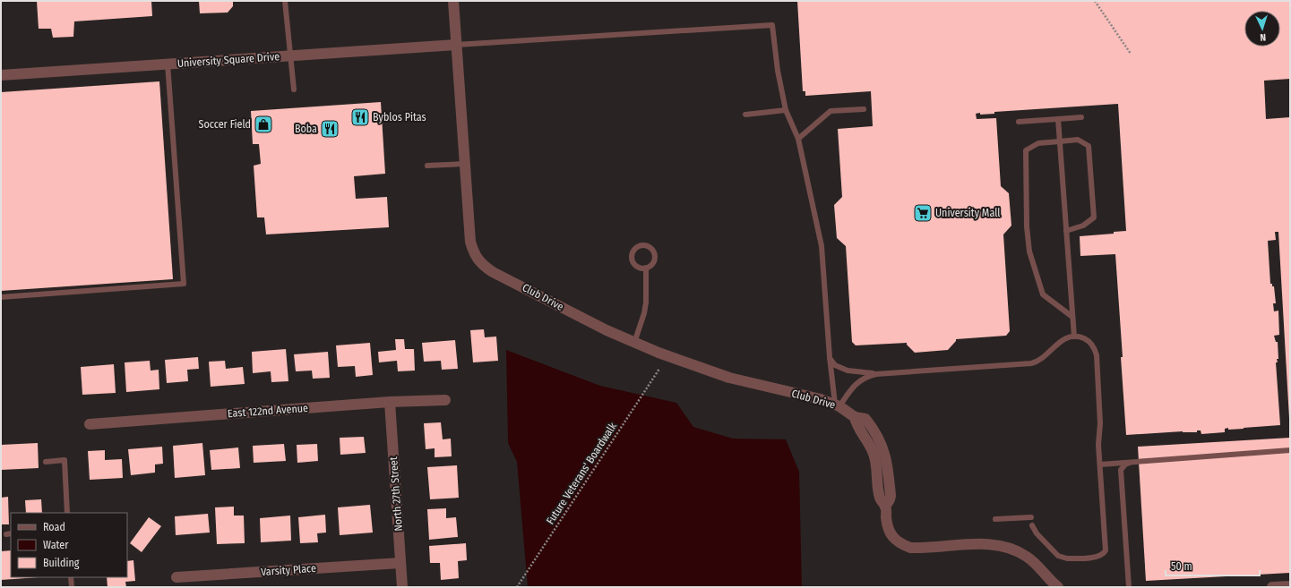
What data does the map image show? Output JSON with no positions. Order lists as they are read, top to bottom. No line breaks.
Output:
{"streets":{"street":["University Square Drive","Club Drive","East 122nd Avenue","North 27th Street","Varsity Place"],"path":["Future Veterans' Boardwalk"]},"crossings":[["University Square Drive","Club Drive"],["East 122nd Avenue","North 27th Street"],["North 27th Street","Varsity Place"]],"places":{"restaurant":["Byblos Pitas","Boba"],"shop":["Soccer Field"],"supermarket":["University Mall"]},"legend":["Road","Water","Building"],"scale_bar":"50 m","north":"bottom"}
